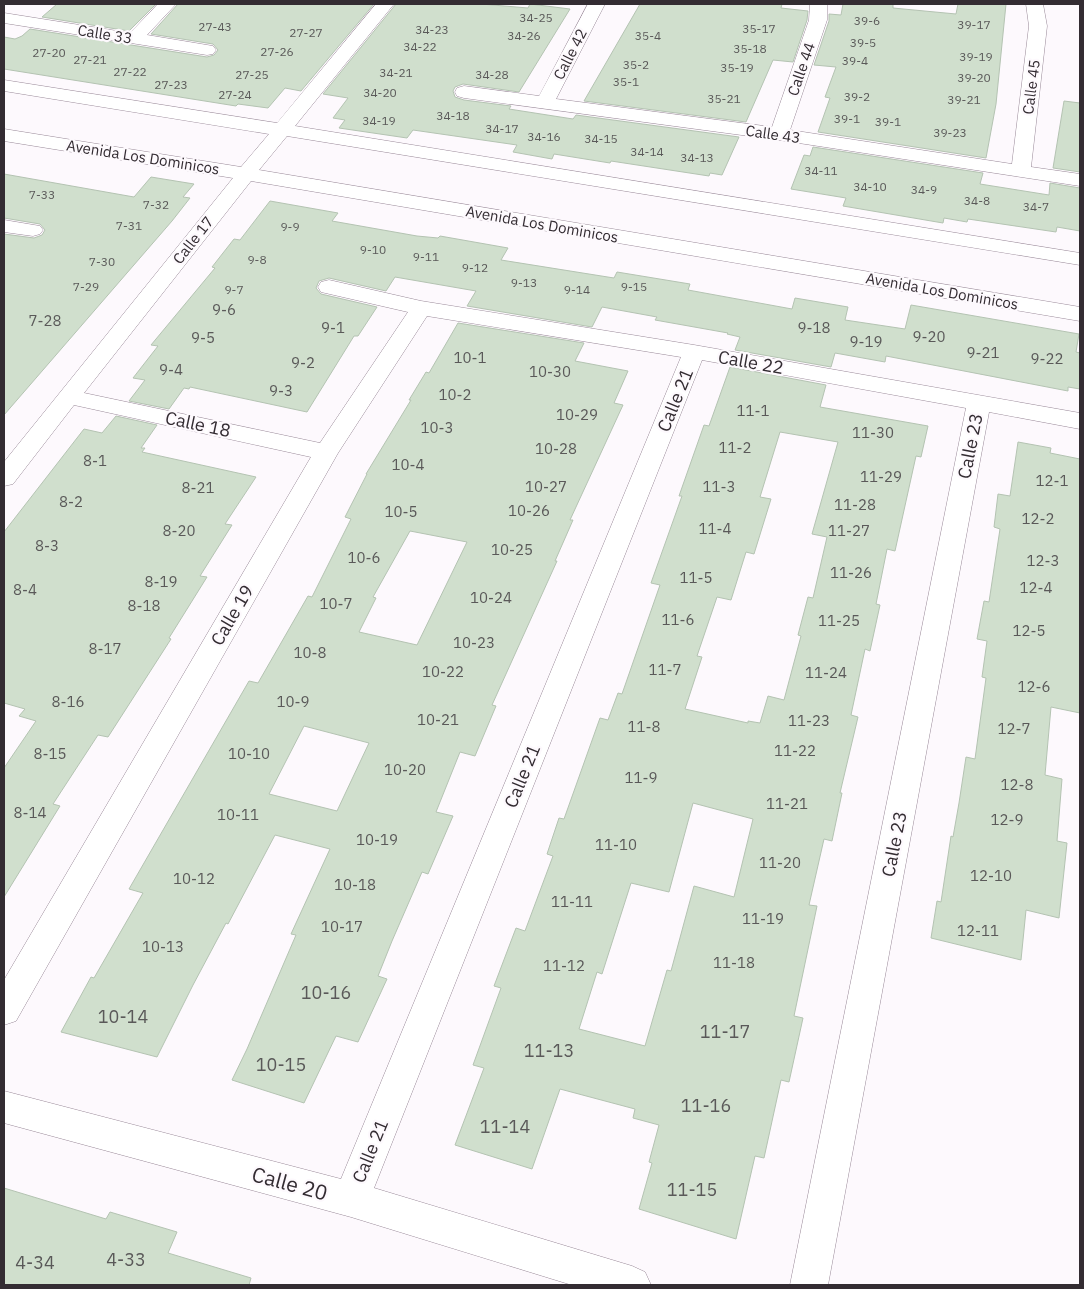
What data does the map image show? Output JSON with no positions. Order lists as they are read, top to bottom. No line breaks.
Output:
{"streets":{"street":["Calle 33","Calle 42","Calle 44","Calle 45","Calle 43","Avenida Los Dominicos","Calle 17","Calle 22","Calle 21","Calle 18","Calle 23","Calle 19","Calle 20"]},"crossings":[["Calle 42","Calle 43"],["Calle 44","Calle 43"],["Calle 45","Calle 43"],["Avenida Los Dominicos","Calle 17"],["Calle 17","Calle 18"],["Calle 22","Calle 21"],["Calle 22","Calle 23"],["Calle 22","Calle 19"],["Calle 21","Calle 20"],["Calle 18","Calle 19"]],"house_numbers":["34-25","39-6","39-17","27-43","35-17","34-23","27-27","34-26","35-4","39-5","34-22","35-18","27-26","27-20","39-19","27-21","39-4","35-2","35-19","27-22","34-21","27-25","34-28","39-20","35-1","27-23","34-20","27-24","39-2","35-21","39-21","34-18","39-1","34-19","39-1","34-17","39-23","34-16","34-15","34-14","34-13","34-11","34-10","34-9","7-33","34-8","7-32","34-7","7-31","9-9","9-10","9-11","9-8","7-30","9-12","9-13","7-29","9-15","9-7","9-14","9-6","7-28","9-1","9-18","9-20","9-5","9-19","9-21","10-1","9-22","9-2","9-4","10-30","9-3","10-2","11-1","10-29","10-3","11-30","11-2","10-28","8-1","10-4","11-29","12-1","10-27","11-3","8-21","8-2","11-28","10-26","10-5","12-2","11-4","8-20","11-27","8-3","10-25","10-6","12-3","11-26","11-5","8-19","12-4","8-4","10-24","10-7","8-18","11-6","11-25","12-5","10-23","8-17","10-8","11-7","10-22","11-24","12-6","8-16","10-9","10-21","11-23","11-8","12-7","11-22","8-15","10-10","10-20","11-9","12-8","11-21","8-14","10-11","12-9","10-19","11-10","11-20","12-10","10-12","10-18","11-11","11-19","10-17","12-11","10-13","11-18","11-12","10-16","10-14","11-17","11-13","10-15","11-16","11-14","11-15","4-33","4-34"]}
